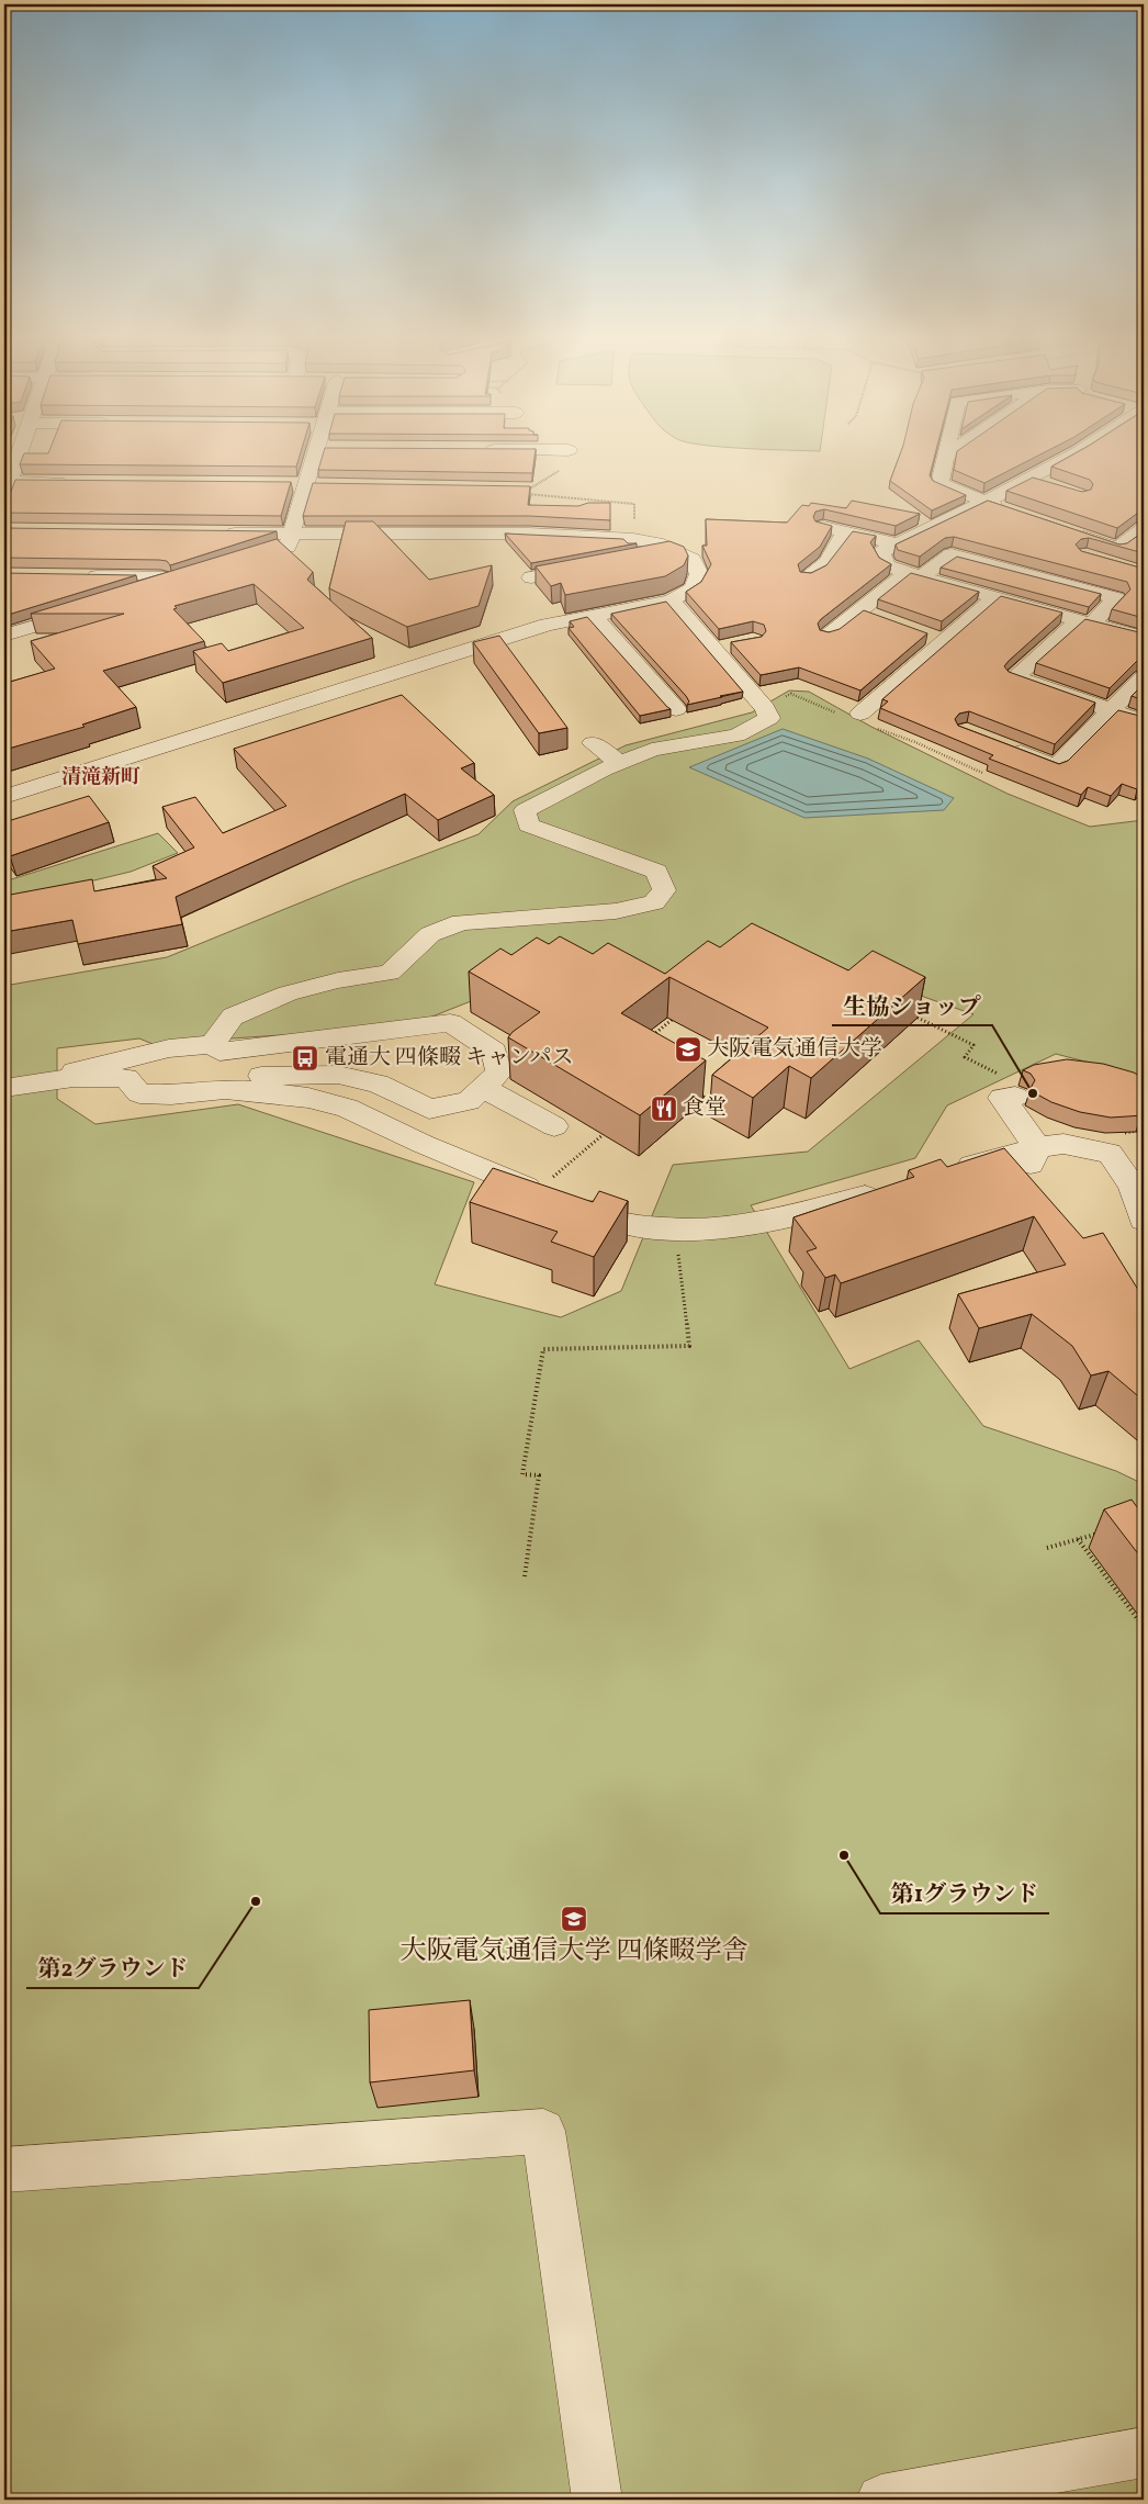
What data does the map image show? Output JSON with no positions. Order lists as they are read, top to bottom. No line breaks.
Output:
{"districts":["清滝新町"],"places":{"school or university":["大阪電気通信大学","大阪電気通信大学 四條畷学舎"],"bus stop":["電通大 四條畷 キャンパス"],"other":["生協ショップ","第1グラウンド","第2グラウンド"],"restaurant":["食堂"]}}
